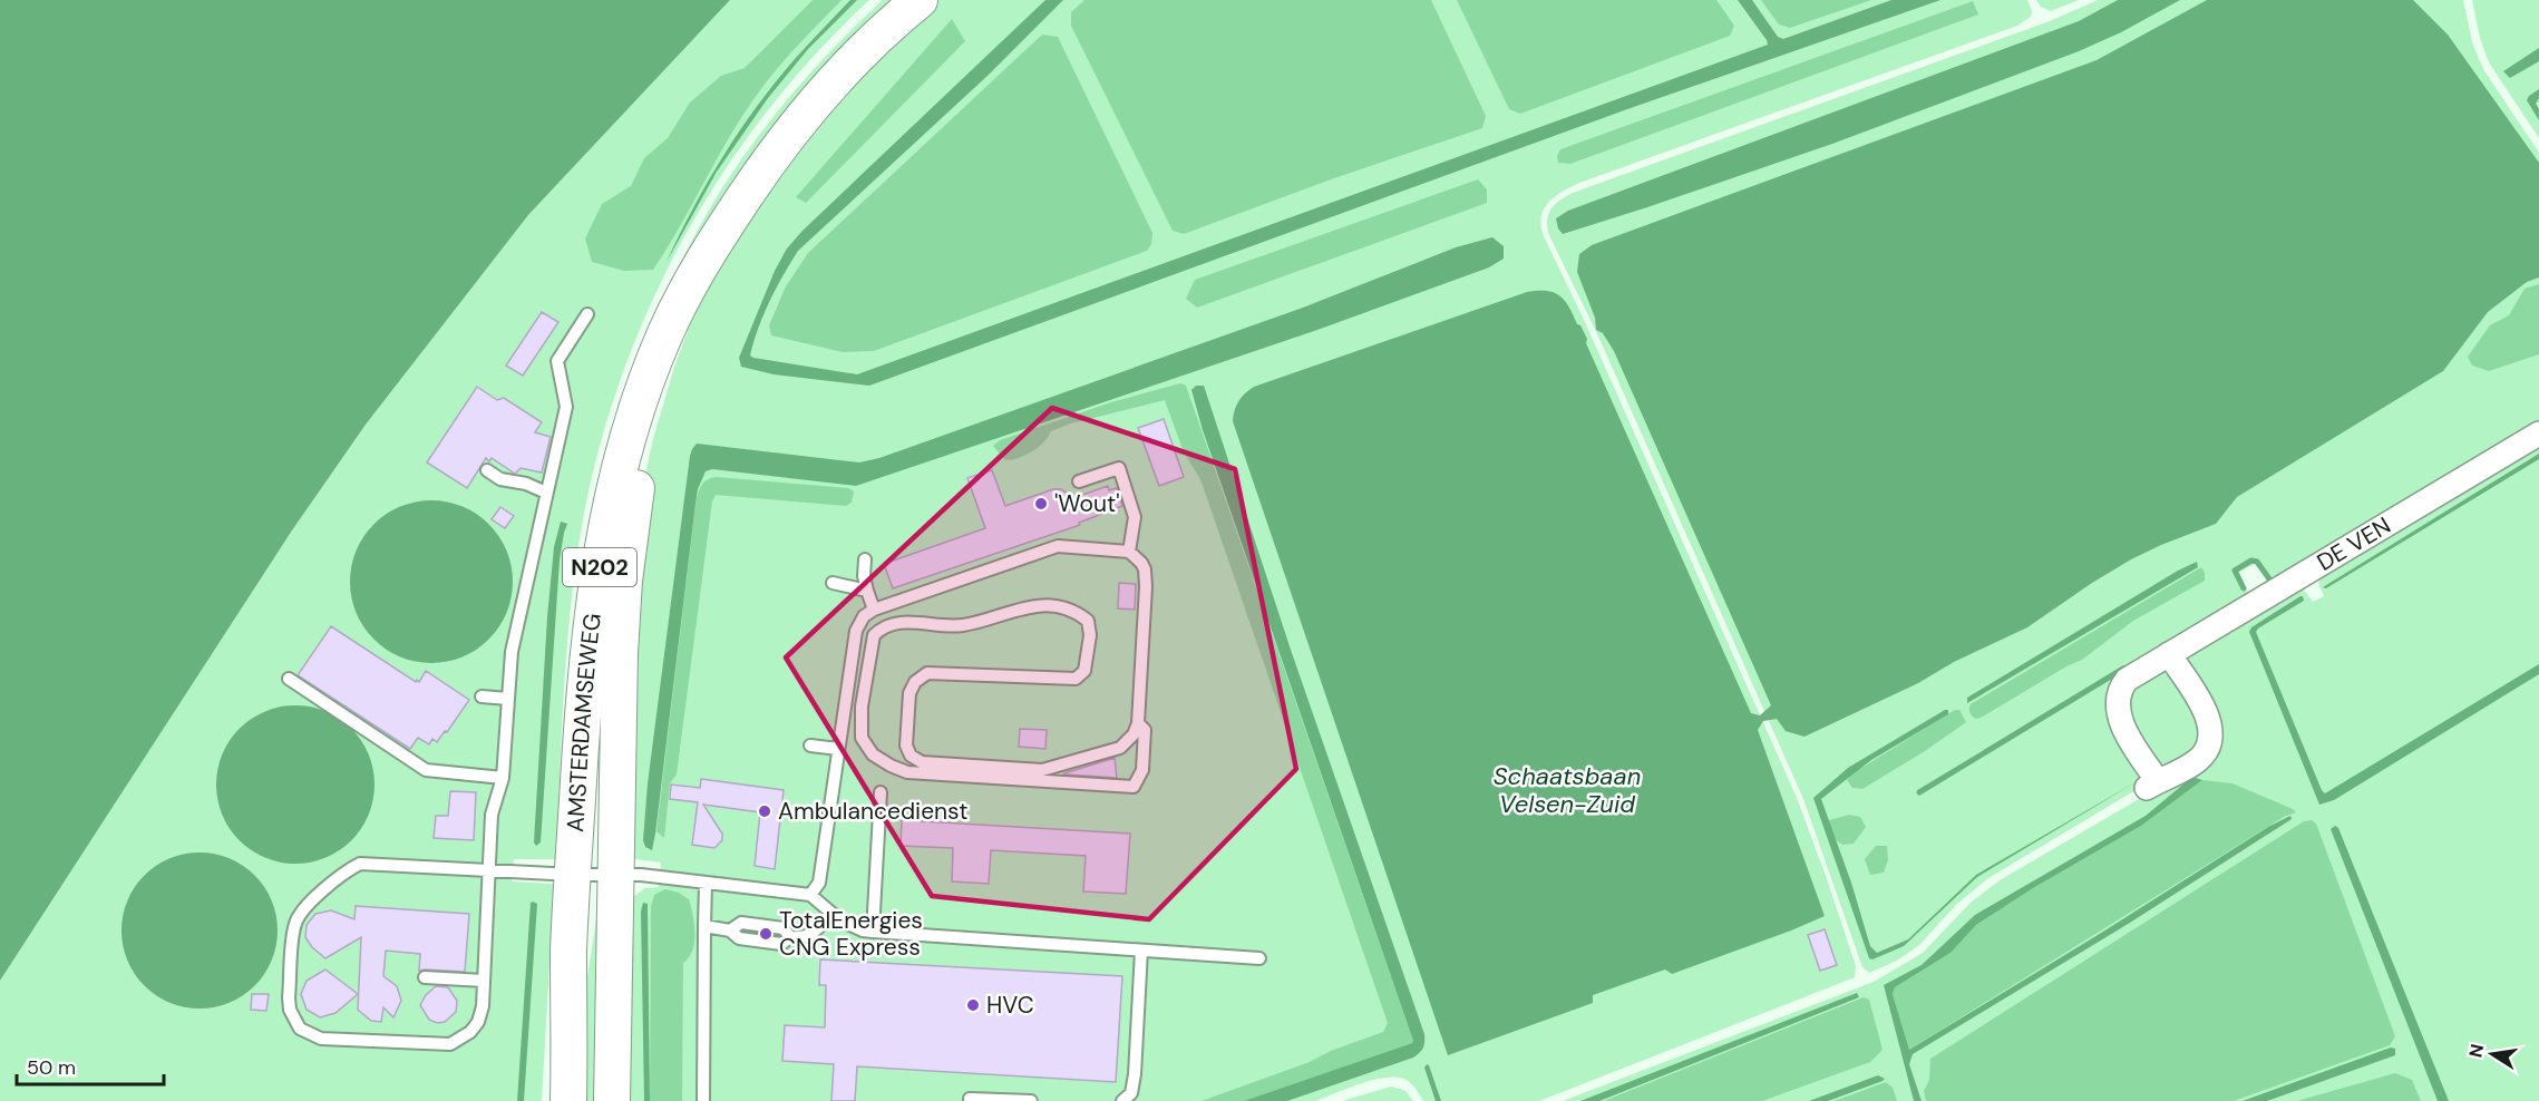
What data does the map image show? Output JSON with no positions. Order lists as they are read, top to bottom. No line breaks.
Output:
{"streets":{"main road":["N202","AMSTERDAMSEWEG"],"street":["DE VEN"]},"water":["Schaatsbaan Velsen-Zuid"],"places":["'Wout'","Ambulancedienst","TotalEnergies CNG Express","HVC"],"scale_bar":"50 m","north":"left"}
